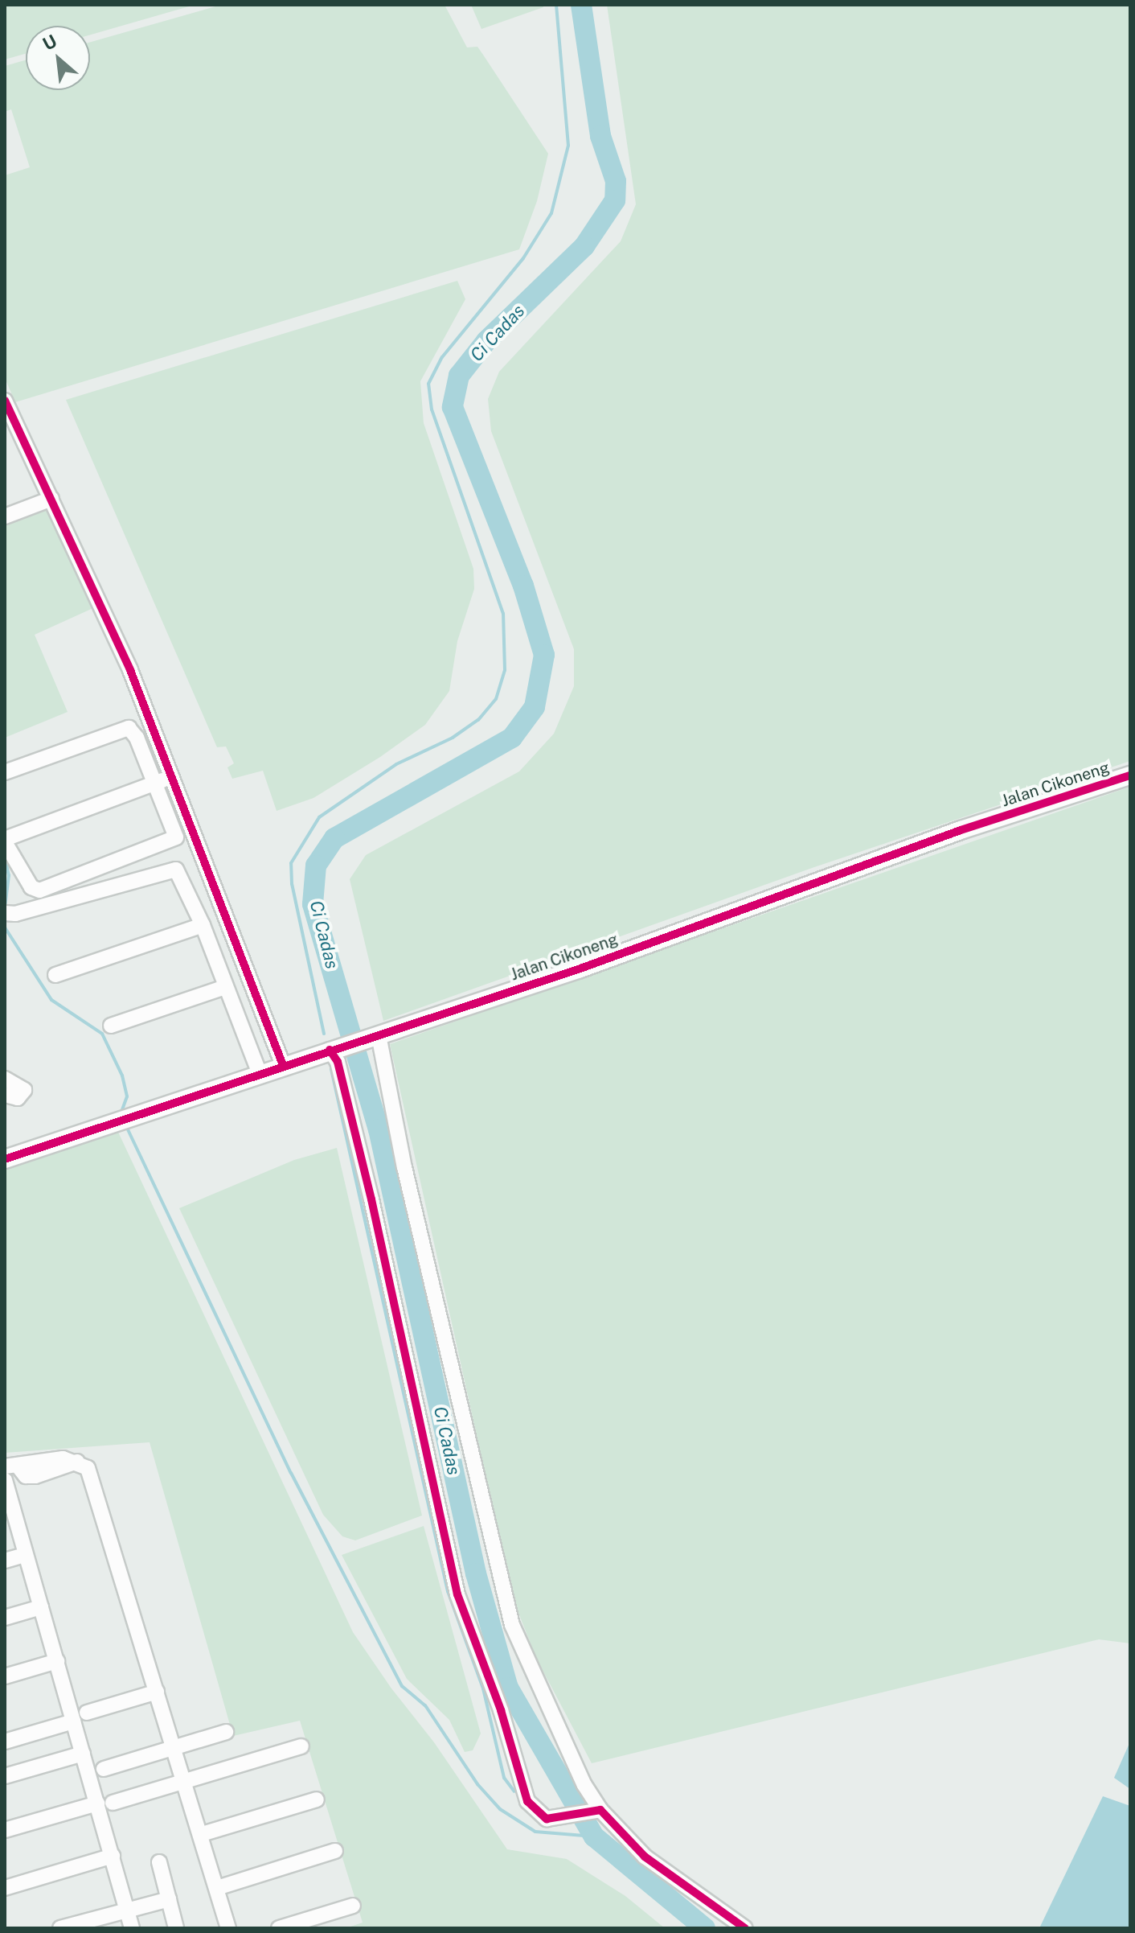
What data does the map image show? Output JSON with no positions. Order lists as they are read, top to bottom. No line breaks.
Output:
{"streets":{"street":["Jalan Cikoneng"]},"water":["Ci Cadas"],"north":"top left"}
